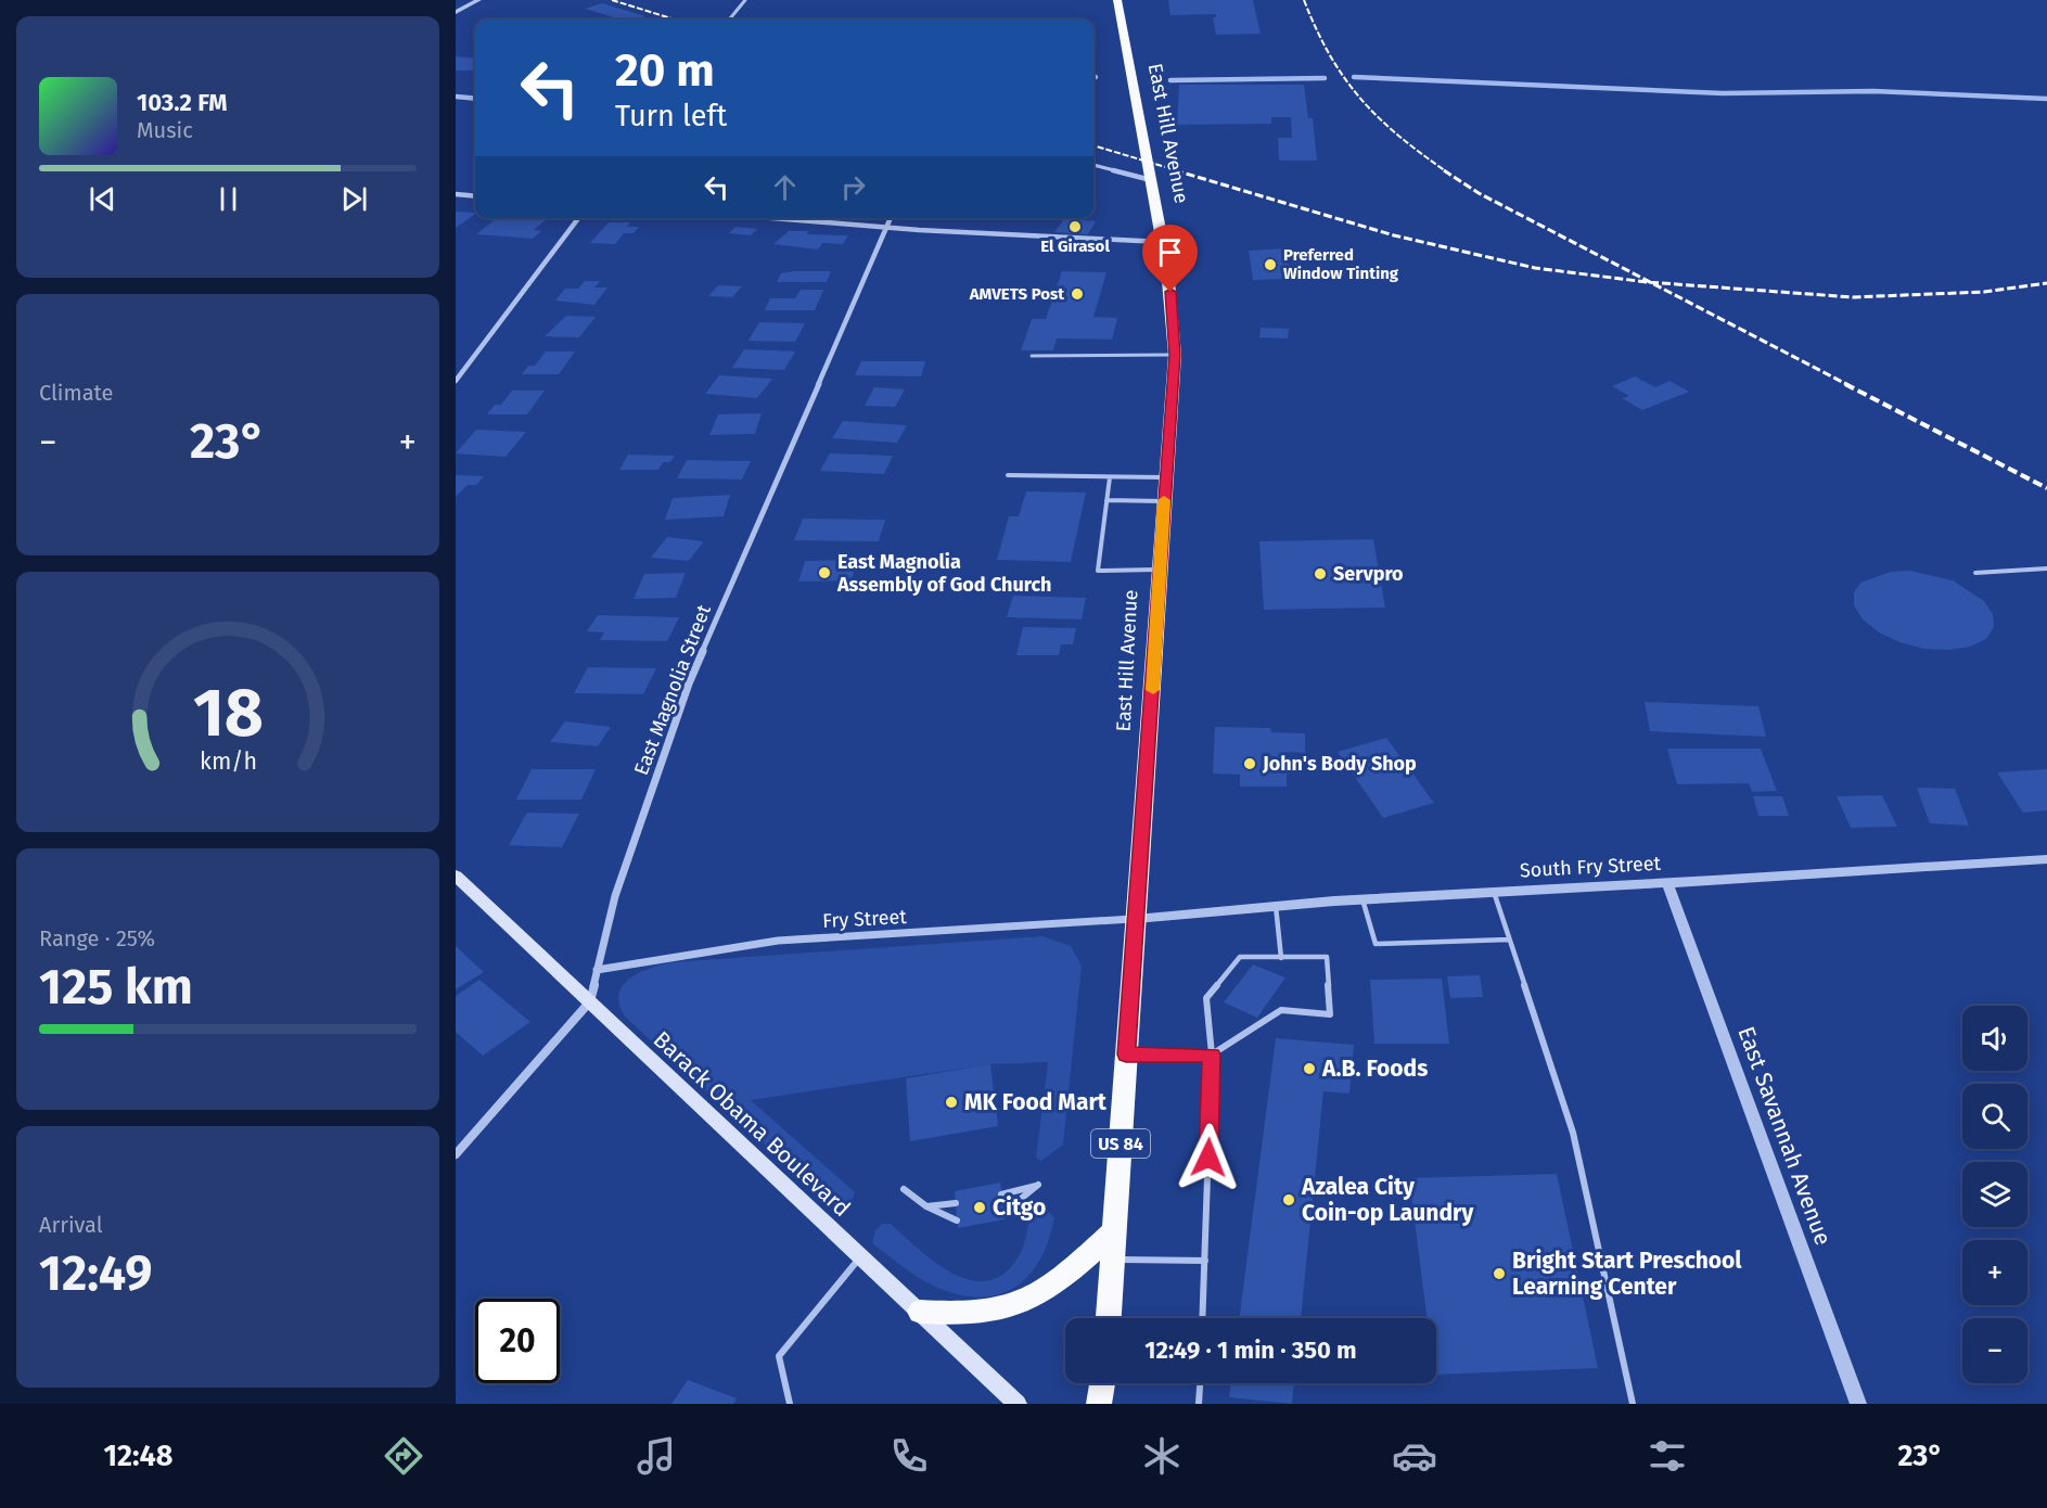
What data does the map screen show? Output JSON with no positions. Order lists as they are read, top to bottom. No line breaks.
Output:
{"streets":{"highway":["East Hill Avenue","US 84"],"main road":["Barack Obama Boulevard"],"street":["East Magnolia Street","South Fry Street","Fry Street","East Savannah Avenue"]},"crossings":[["East Hill Avenue","South Fry Street"],["East Hill Avenue","Fry Street"],["East Magnolia Street","Fry Street"],["East Magnolia Street","Barack Obama Boulevard"],["South Fry Street","Fry Street"],["South Fry Street","East Savannah Avenue"]],"places":["El Girasol","Preferred Window Tinting","AMVETS Post","East Magnolia Assembly of God Church","Servpro","John's Body Shop","A.B. Foods","MK Food Mart","Azalea City Coin-op Laundry","Citgo","Bright Start Preschool Learning Center"],"page":{"turn":["20 m","Turn left"],"song":["103.2 FM","Music"],"tile":["Climate",["Range · 25%","125 km"],["Arrival","12:49"]],"heat":["−","23°","+"],"map_buttons":["+","−"],"limit":"20","trip":"12:49 · 1 min · 350 m","tabs":["12:48","23°"],"gauge":["18","km/h"]}}
